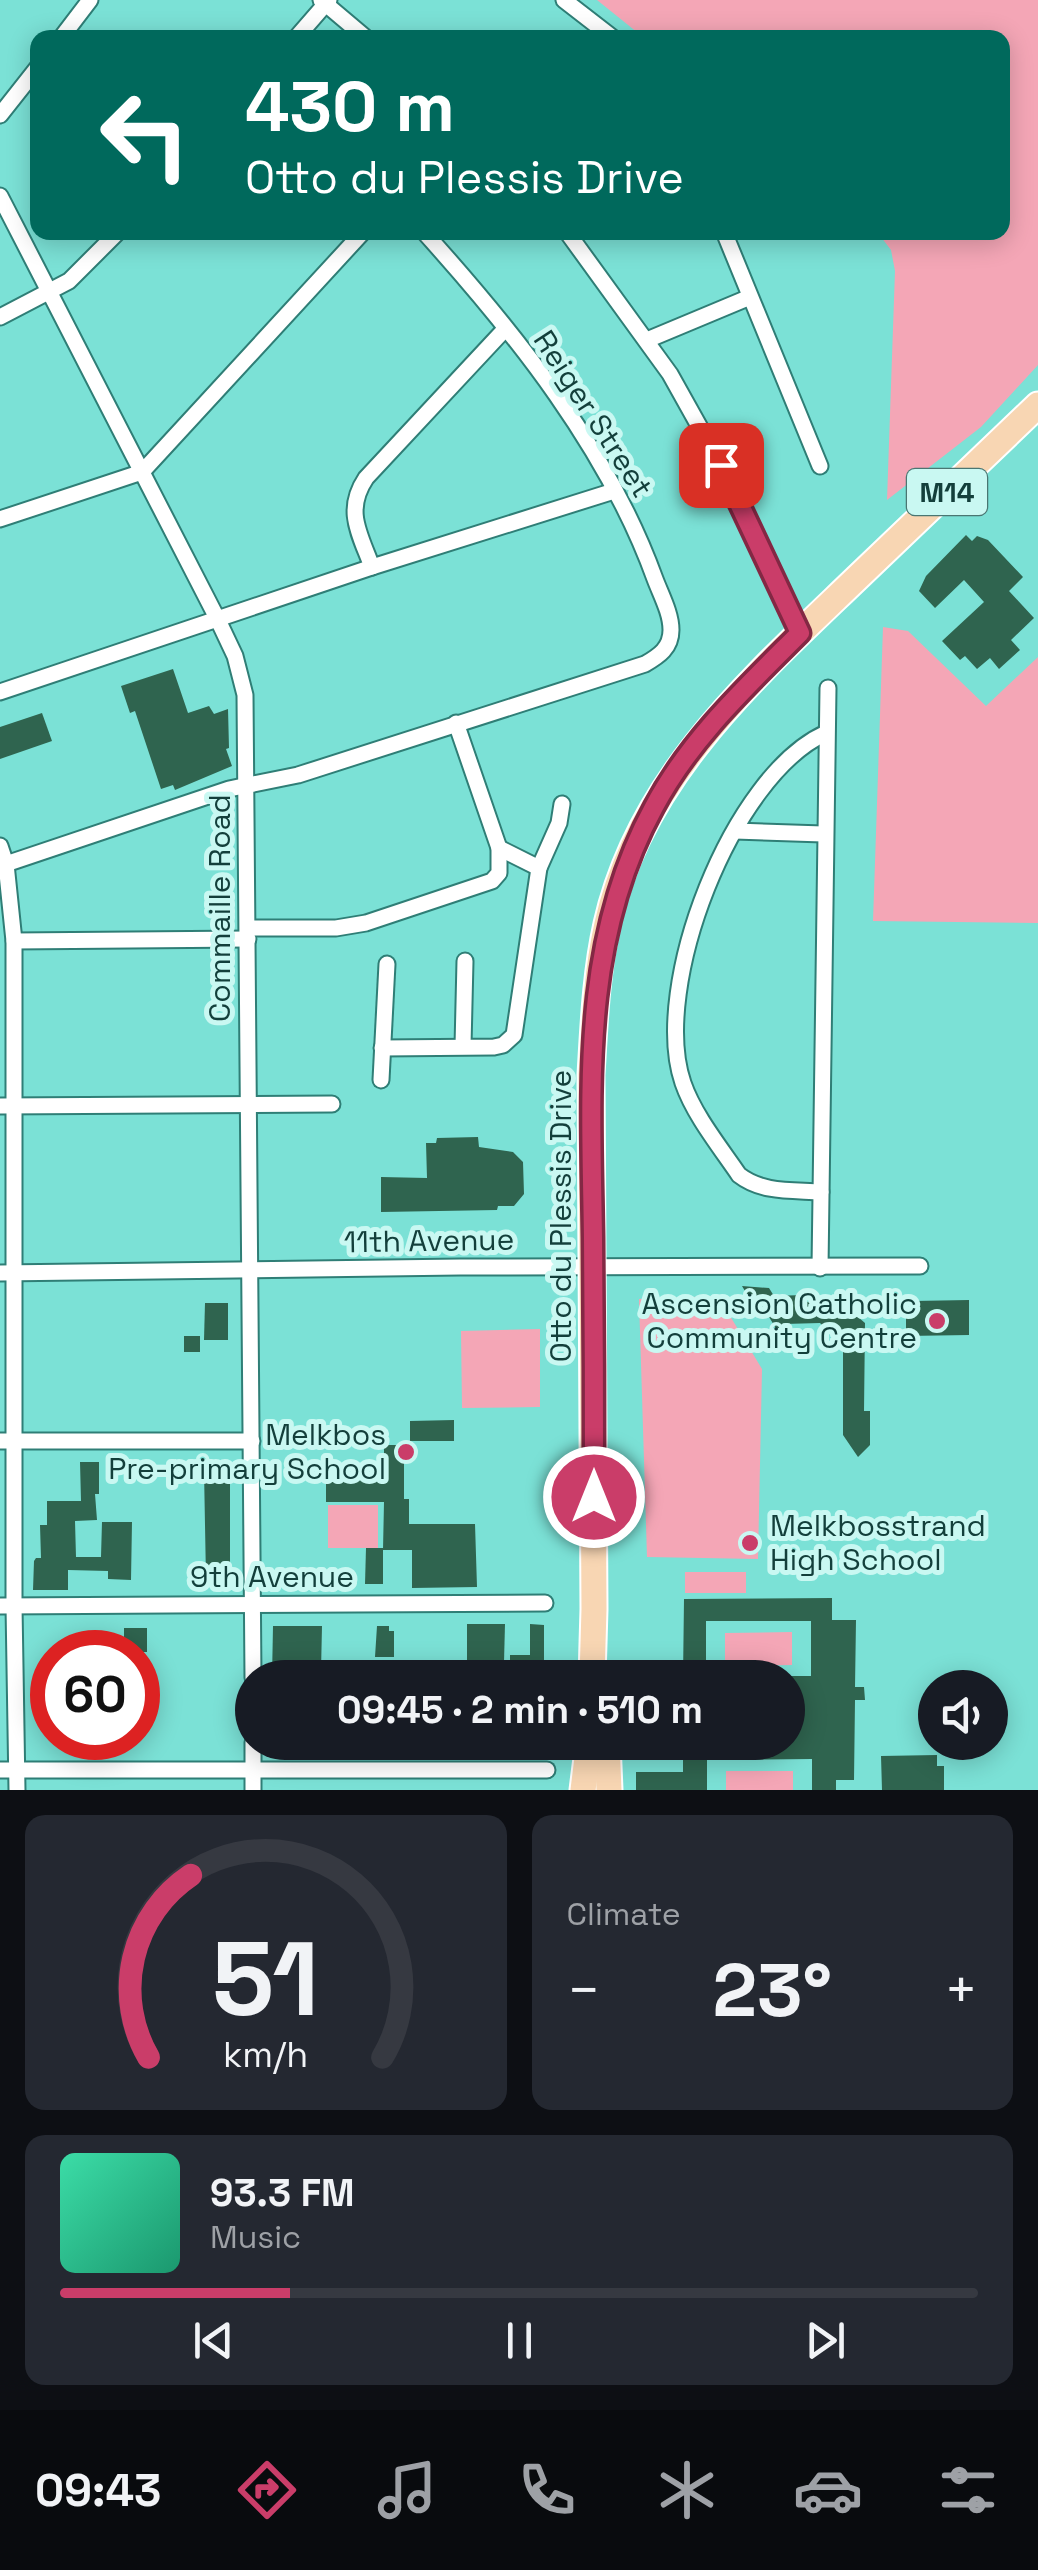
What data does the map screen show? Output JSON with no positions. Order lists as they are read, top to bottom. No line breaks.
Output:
{"streets":{"main road":["M14","Otto du Plessis Drive"],"street":["Reiger Street","Commaille Road","11th Avenue","9th Avenue"]},"crossings":[["M14","Otto du Plessis Drive"],["Commaille Road","11th Avenue"],["Commaille Road","9th Avenue"],["Otto du Plessis Drive","11th Avenue"]],"places":["Ascension Catholic Community Centre","Melkbos Pre-primary School","Melkbosstrand High School"],"page":{"turn":["430 m","Otto du Plessis Drive"],"limit":"60","trip":"09:45 · 2 min · 510 m","tile":"Climate","heat":["−","23°","+"],"song":["93.3 FM","Music"],"tabs":"09:43","gauge":["51","km/h"]}}
